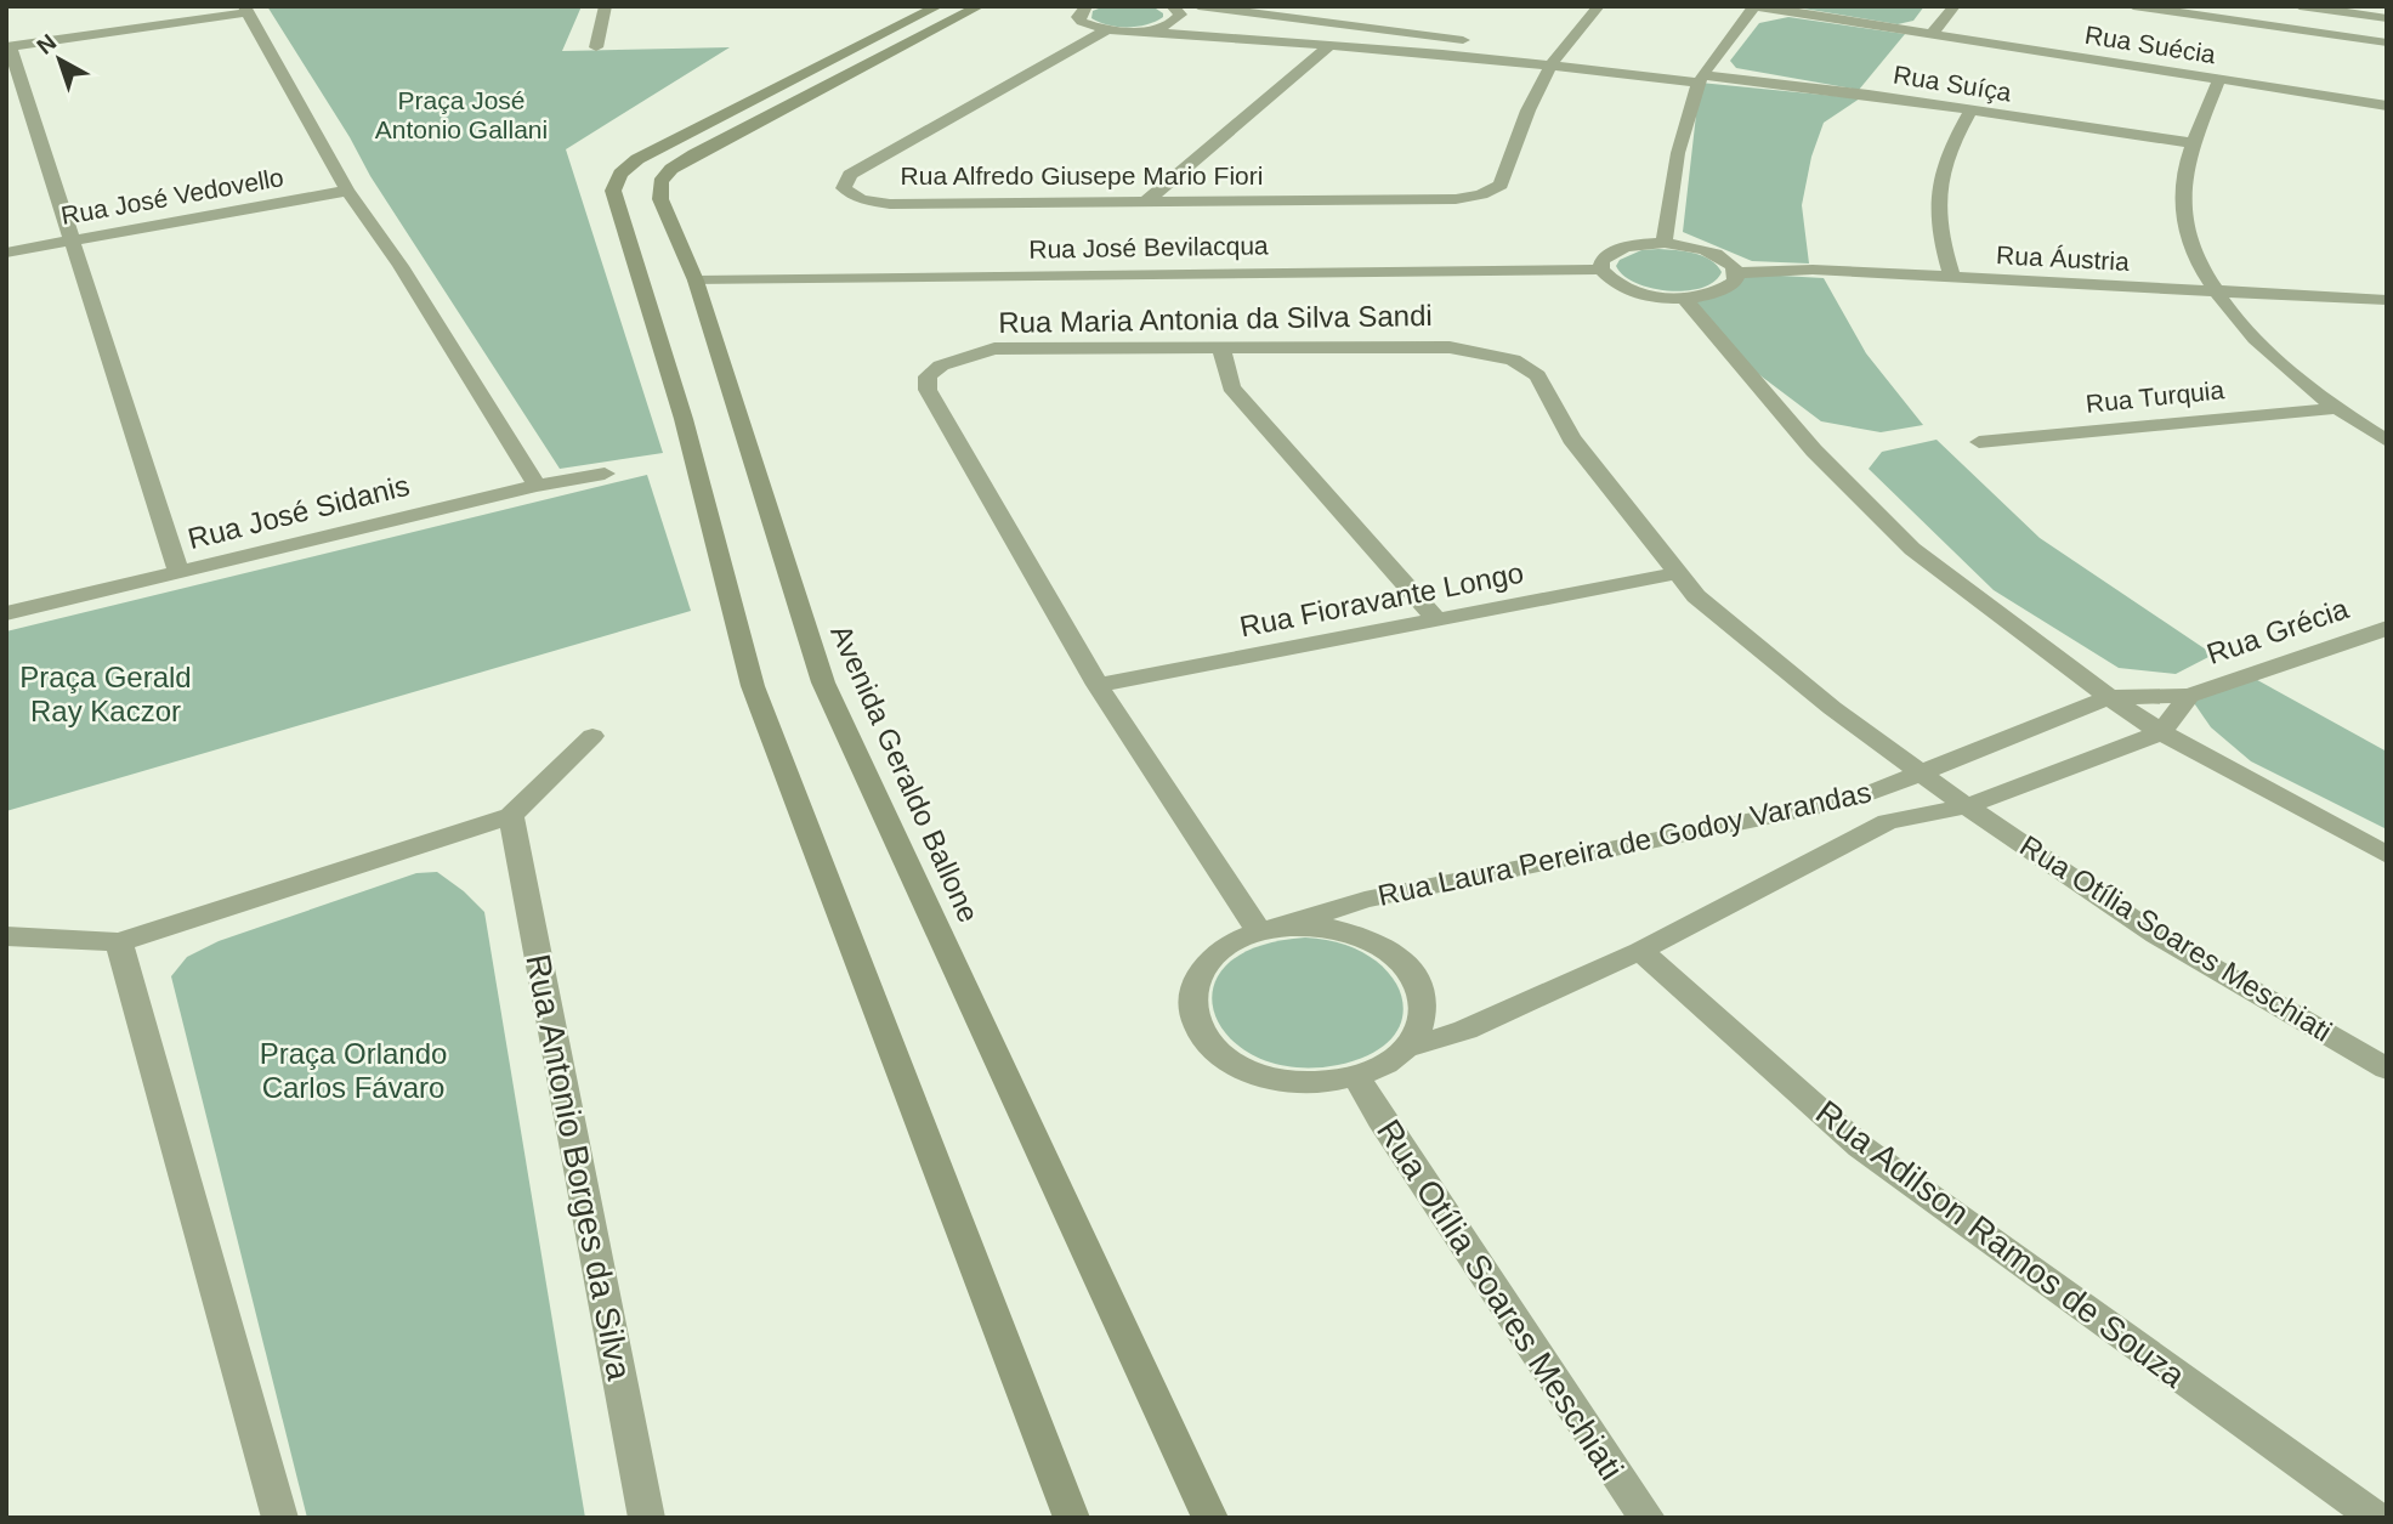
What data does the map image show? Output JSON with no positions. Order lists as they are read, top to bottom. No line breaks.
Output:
{"streets":{"street":["Rua Suécia","Rua Suíça","Rua Alfredo Giusepe Mario Fiori","Rua José Vedovello","Rua José Bevilacqua","Rua Áustria","Rua Maria Antonia da Silva Sandi","Rua Turquia","Rua José Sidanis","Rua Fioravante Longo","Rua Grécia","Avenida Geraldo Ballone","Rua Laura Pereira de Godoy Varandas","Rua Otília Soares Meschiati","Rua Antonio Borges da Silva","Rua Adilson Ramos de Souza"]},"crossings":[["Rua Suíça","Rua Alfredo Giusepe Mario Fiori"],["Rua José Bevilacqua","Avenida Geraldo Ballone"],["Rua Maria Antonia da Silva Sandi","Rua Fioravante Longo"],["Rua Maria Antonia da Silva Sandi","Rua Laura Pereira de Godoy Varandas"],["Rua Maria Antonia da Silva Sandi","Rua Otília Soares Meschiati"],["Rua Grécia","Rua Laura Pereira de Godoy Varandas"],["Rua Laura Pereira de Godoy Varandas","Rua Otília Soares Meschiati"],["Rua Laura Pereira de Godoy Varandas","Rua Adilson Ramos de Souza"]],"parks":["Praça José Antonio Gallani","Praça Gerald Ray Kaczor","Praça Orlando Carlos Fávaro"],"north":"top left"}
